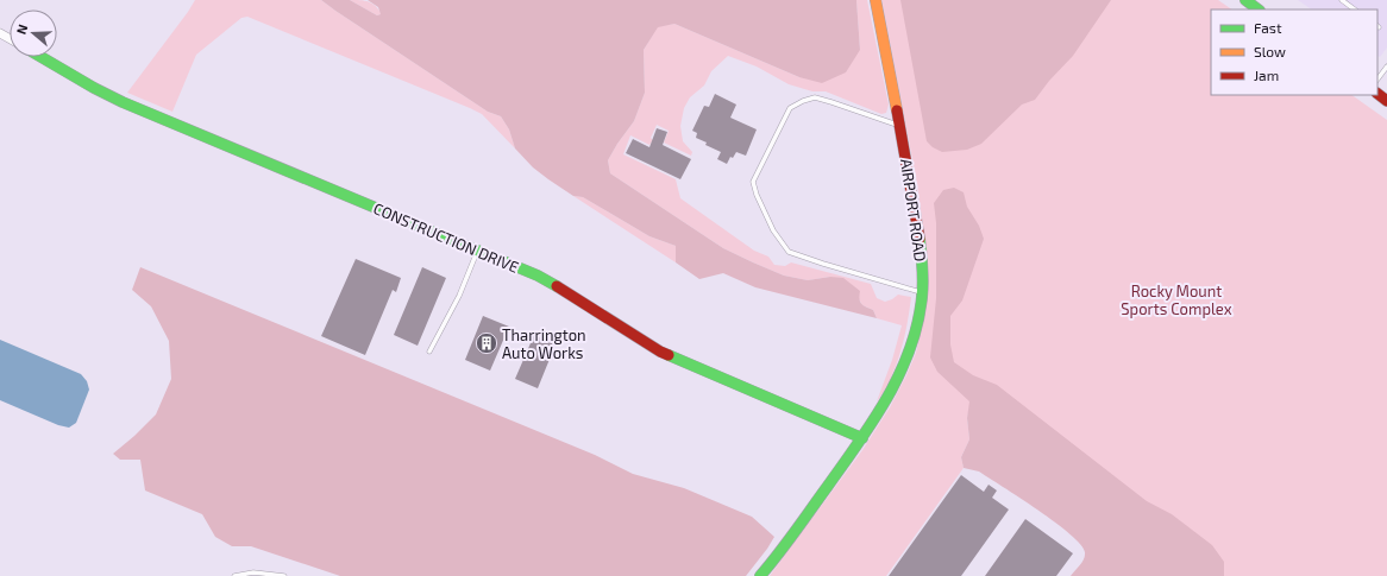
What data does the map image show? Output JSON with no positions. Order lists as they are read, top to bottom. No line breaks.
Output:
{"streets":{"street":["AIRPORT ROAD","CONSTRUCTION DRIVE"]},"crossings":[["AIRPORT ROAD","CONSTRUCTION DRIVE"]],"parks":["Rocky Mount Sports Complex"],"places":{"building":["Tharrington Auto Works"]},"legend":["Fast","Slow","Jam"],"north":"left"}
